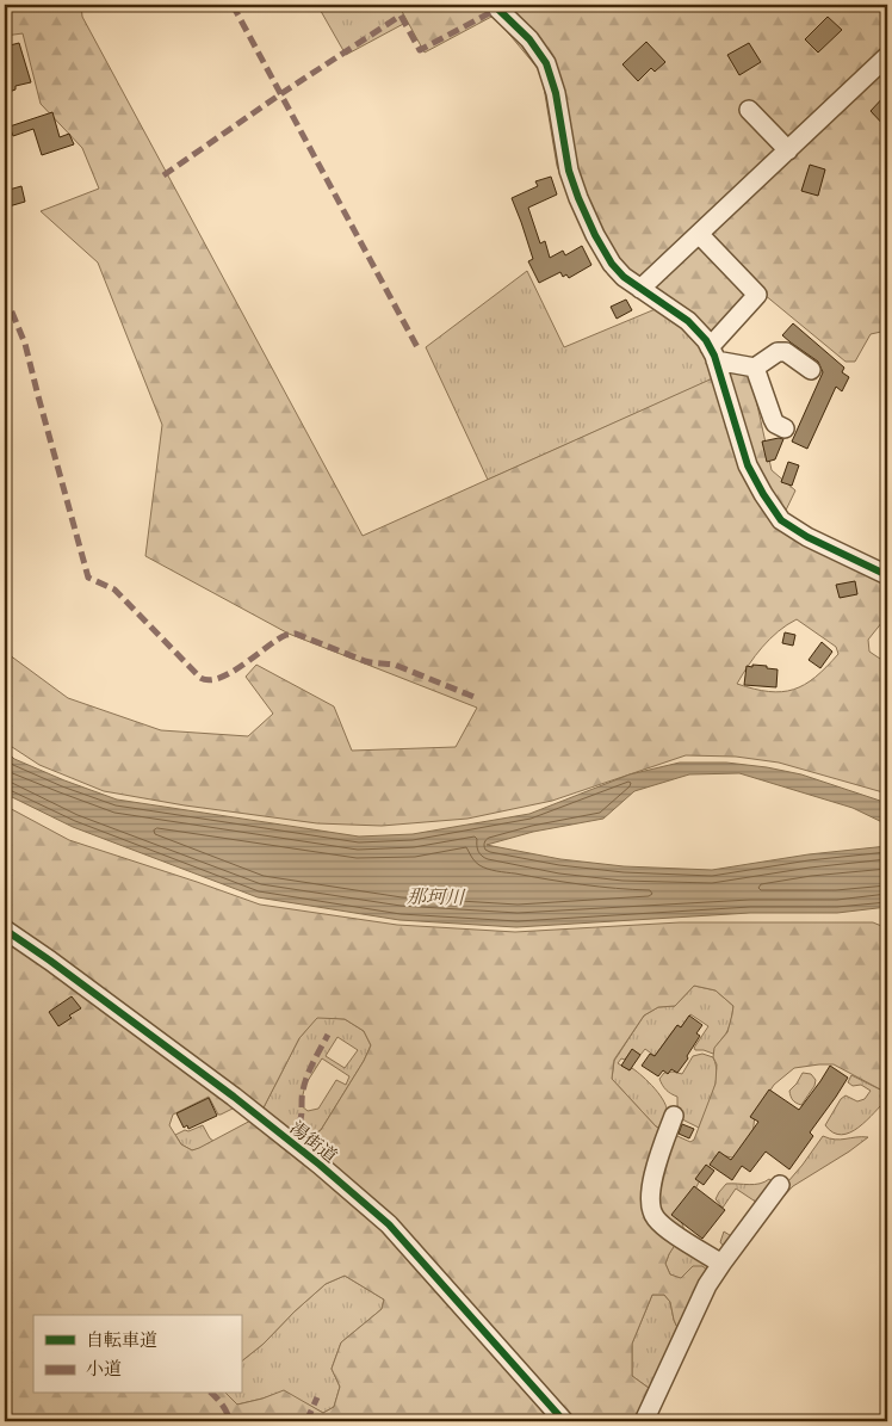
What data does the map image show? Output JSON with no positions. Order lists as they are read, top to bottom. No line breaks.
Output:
{"streets":{"street":["湯街道"]},"water":["那珂川"],"legend":["自転車道","小道"]}
